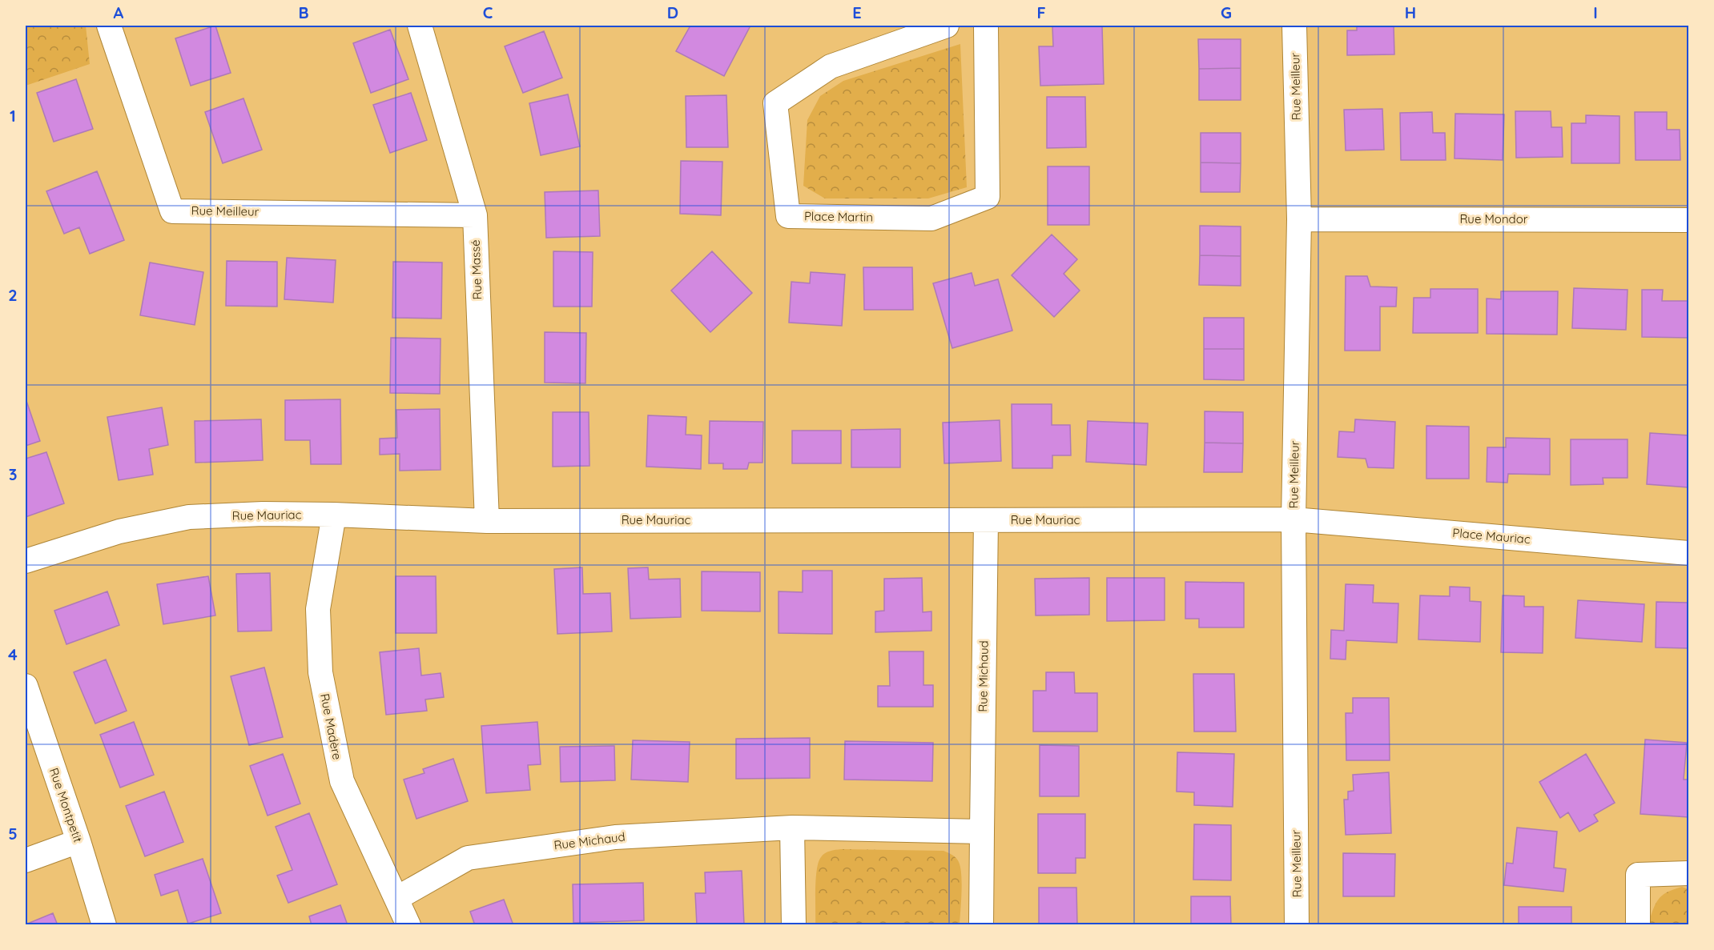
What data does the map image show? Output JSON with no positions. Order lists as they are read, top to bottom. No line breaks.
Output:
{"streets":{"street":["Rue Meilleur","Place Martin","Rue Mondor","Rue Massé","Rue Mauriac","Place Mauriac","Rue Michaud","Rue Madère","Rue Montpetit"]},"crossings":[["Rue Meilleur","Rue Mondor"],["Rue Meilleur","Rue Massé"],["Rue Meilleur","Rue Mauriac"],["Rue Meilleur","Place Mauriac"],["Rue Massé","Rue Mauriac"],["Rue Mauriac","Place Mauriac"],["Rue Mauriac","Rue Michaud"],["Rue Mauriac","Rue Madère"],["Rue Michaud","Rue Madère"]],"grid":{"columns":["A","B","C","D","E","F","G","H","I"],"rows":["1","2","3","4","5"]}}
